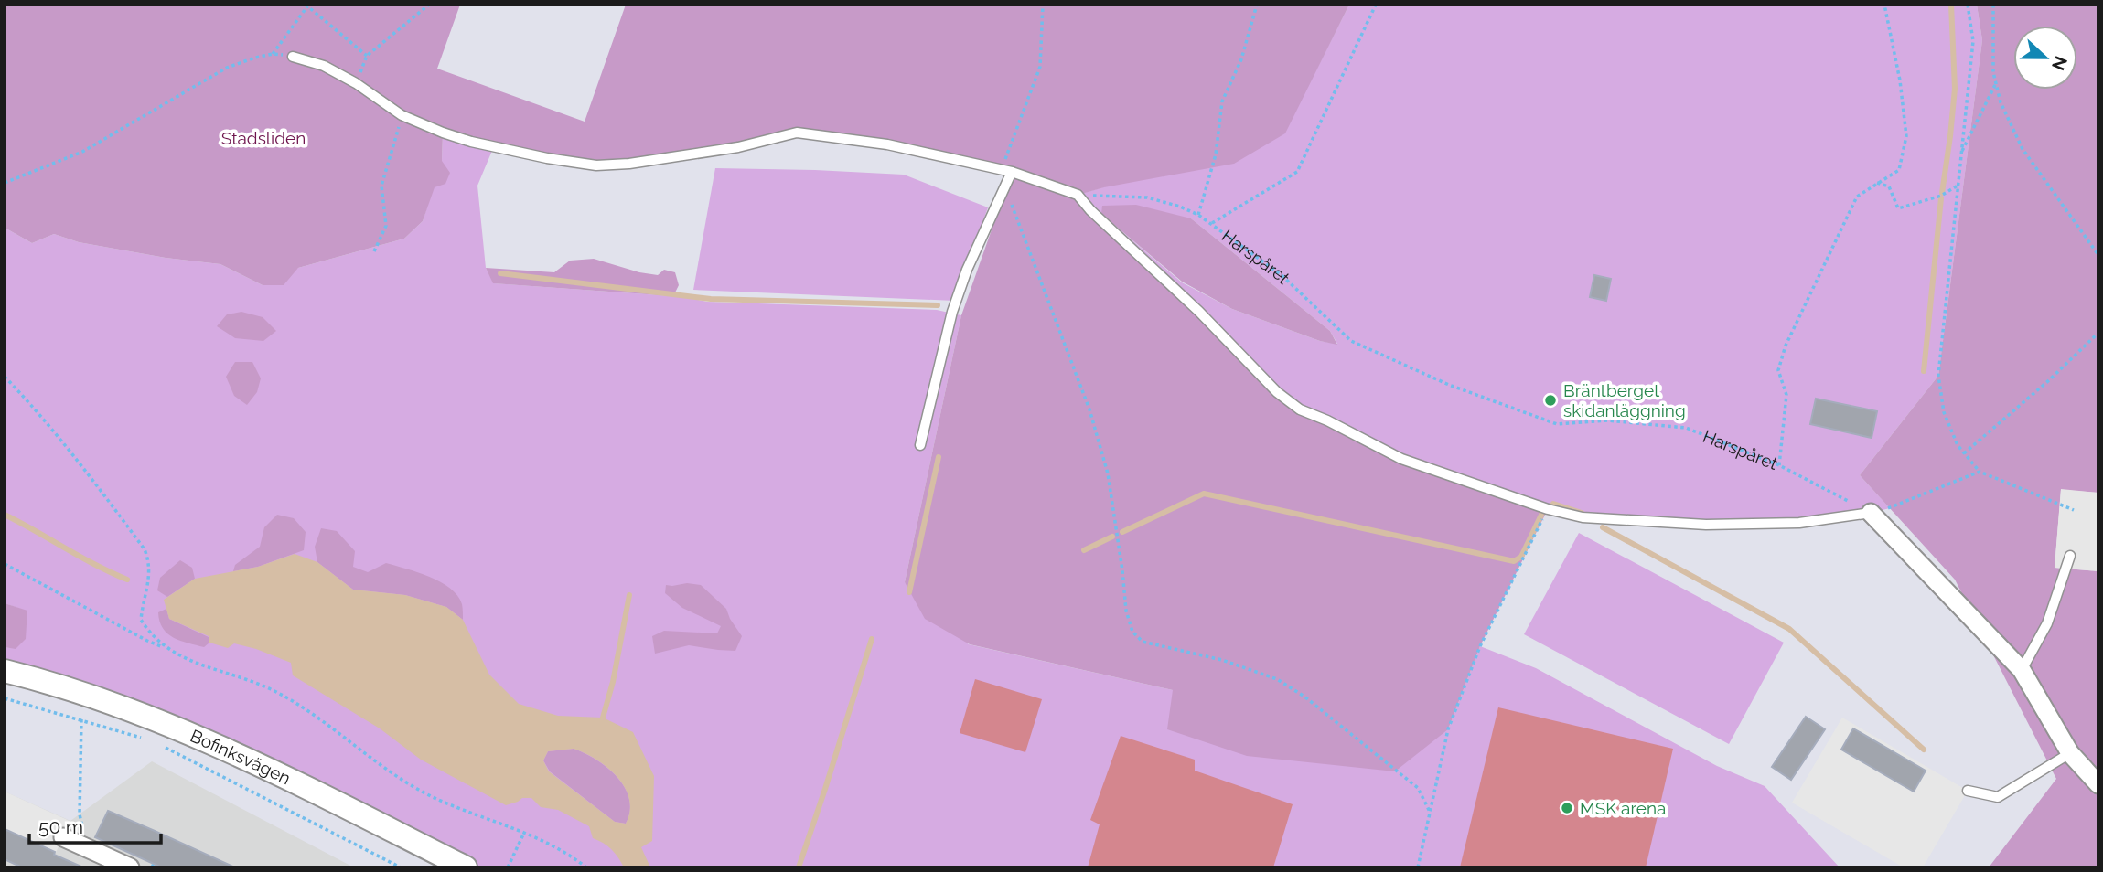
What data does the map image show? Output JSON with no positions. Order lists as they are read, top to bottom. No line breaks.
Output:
{"streets":{"street":["Bofinksvägen"],"path":["Harspåret"]},"parks":["Stadsliden"],"places":["Bräntberget skidanläggning","MSK arena"],"scale_bar":"50 m","north":"right"}
